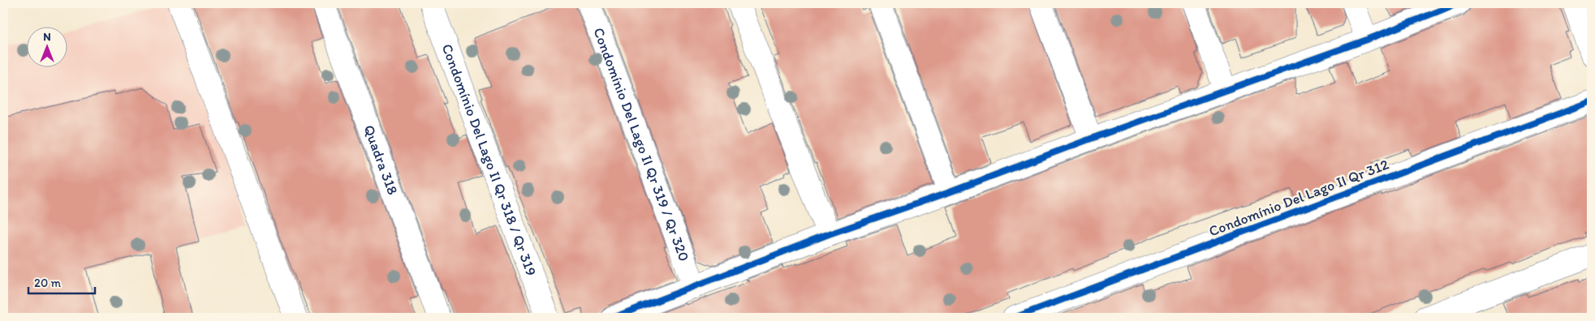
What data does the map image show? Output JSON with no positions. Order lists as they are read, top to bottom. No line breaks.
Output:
{"streets":{"street":["Condomínio Del Lago II Qr 319 / Qr 320","Quadra 318","Condomínio Del Lago II Qr 318 / Qr 319","Condomínio Del Lago II Qr 312"]},"scale_bar":"20 m","north":"top"}
